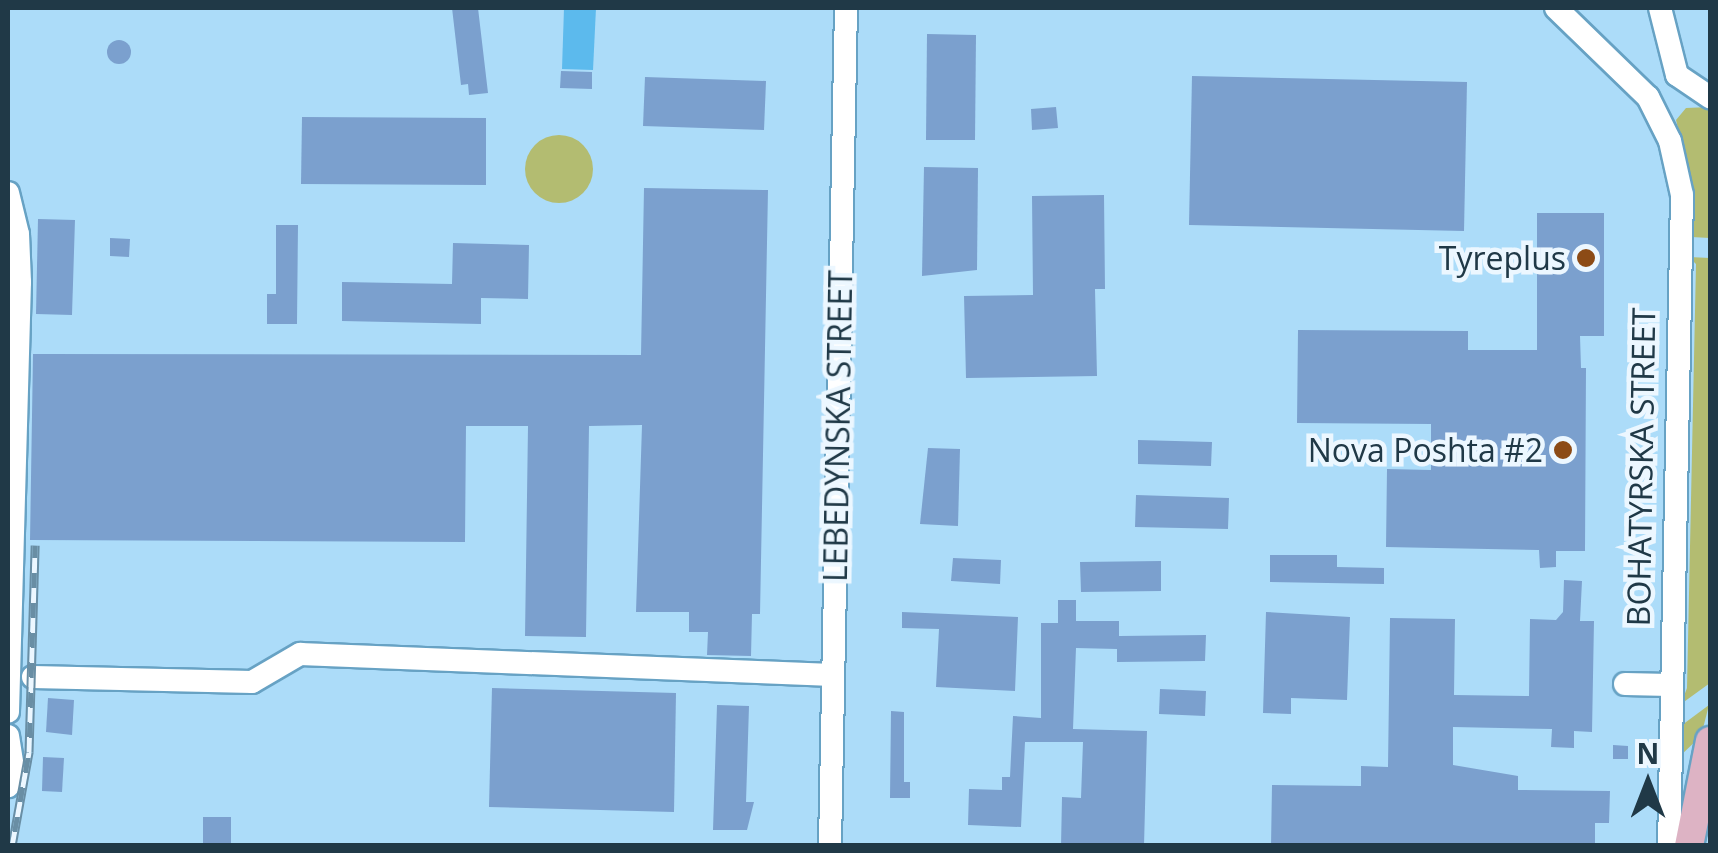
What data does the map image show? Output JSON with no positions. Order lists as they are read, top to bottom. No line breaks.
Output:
{"streets":{"street":["LEBEDYNSKA STREET","BOHATYRSKA STREET"]},"places":["Tyreplus","Nova Poshta #2"],"north":"top"}
